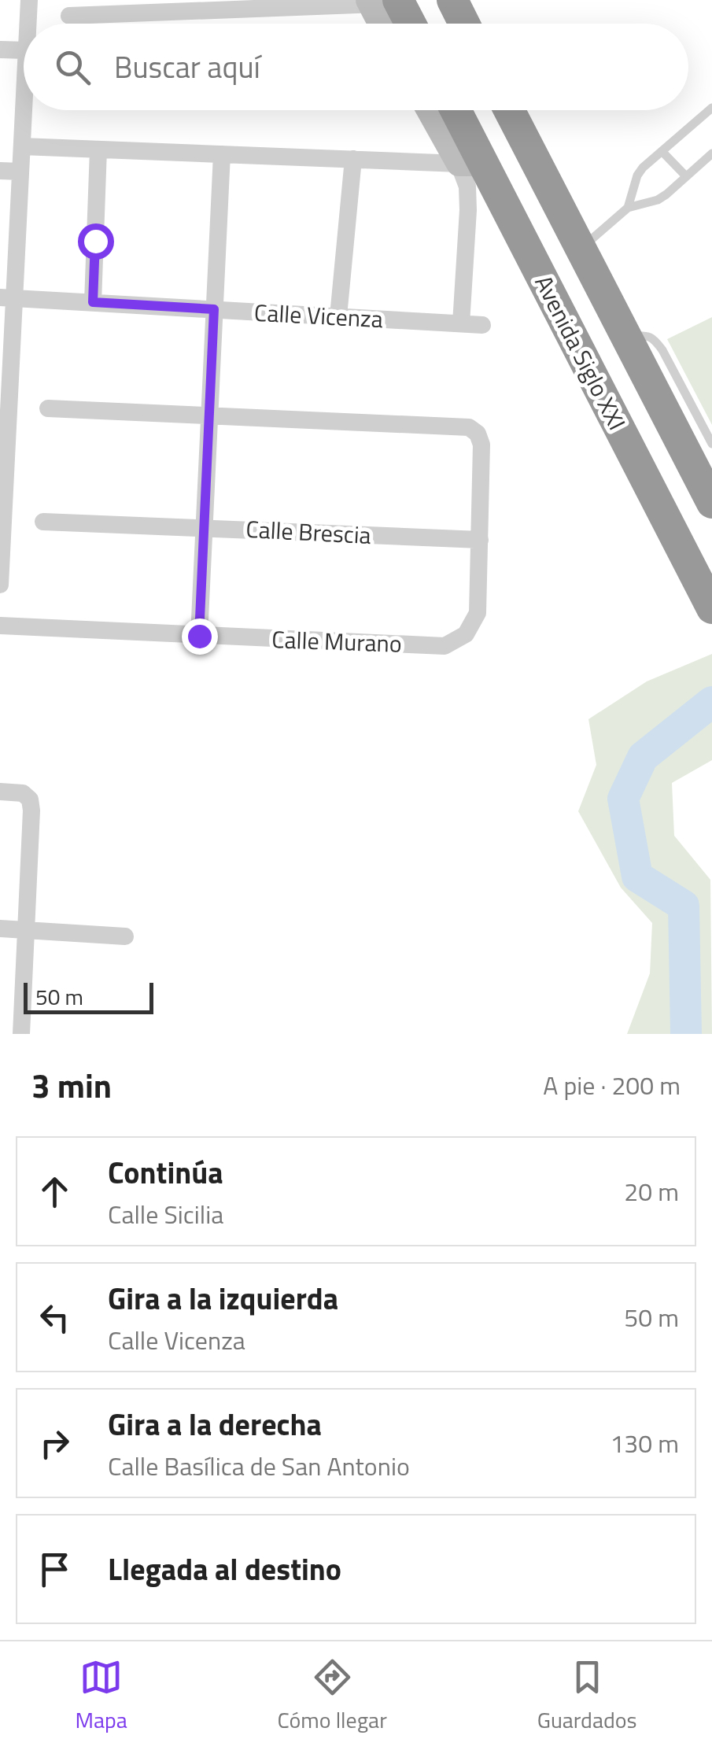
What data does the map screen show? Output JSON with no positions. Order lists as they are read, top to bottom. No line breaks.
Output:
{"streets":{"highway":["Avenida Siglo XXI"],"street":["Calle Vicenza","Calle Brescia","Calle Murano"]},"crossings":[["Calle Brescia","Calle Murano"]],"scale_bar":"50 m","page":{"search":"Buscar aquí","scale":"50 m","heading":["3 min","A pie · 200 m"],"list":[["Continúa","Calle Sicilia","20 m"],["Gira a la izquierda","Calle Vicenza","50 m"],["Gira a la derecha","Calle Basílica de San Antonio","130 m"],"Llegada al destino"],"nav":["Mapa","Cómo llegar","Guardados"]}}
